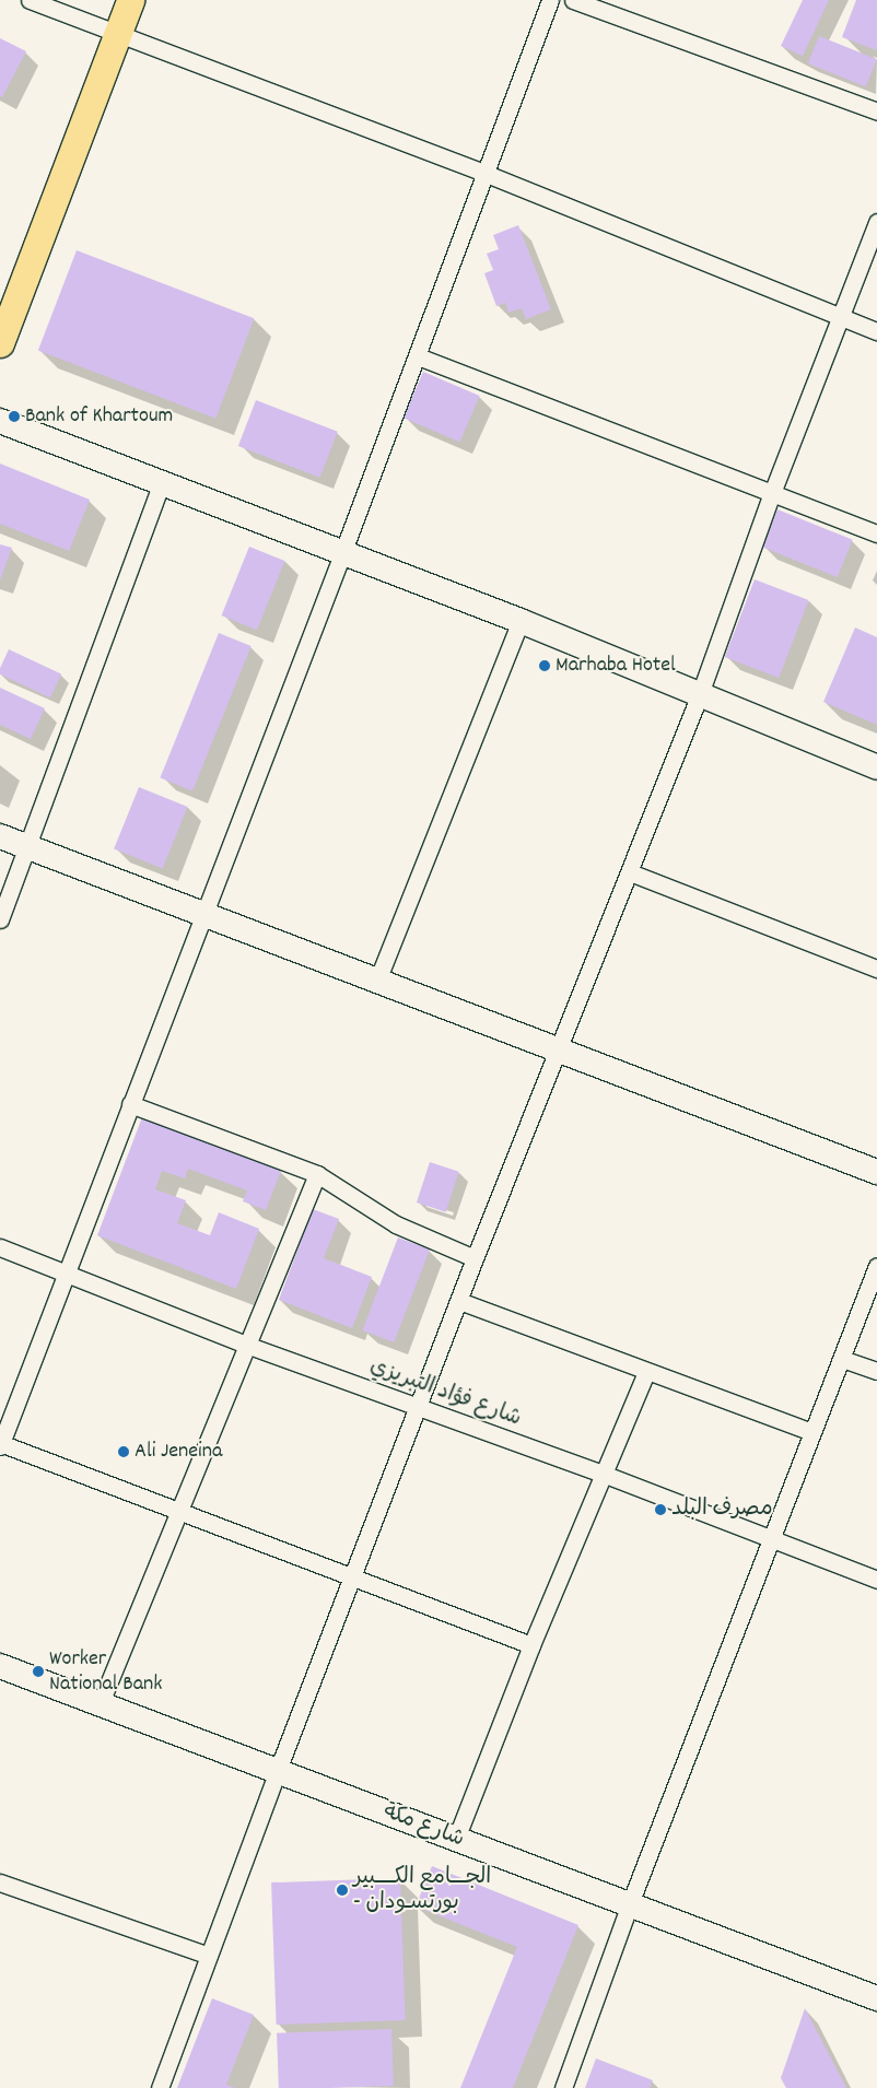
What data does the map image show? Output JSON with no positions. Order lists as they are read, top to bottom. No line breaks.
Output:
{"streets":{"street":["شارع فؤاد التبريزي","شارع مكة"]},"places":["Bank of Khartoum","Marhaba Hotel","Ali Jeneina","مصرف البلد","Worker National Bank","الجـــامع الكــــبير - بورتسـودان"]}
